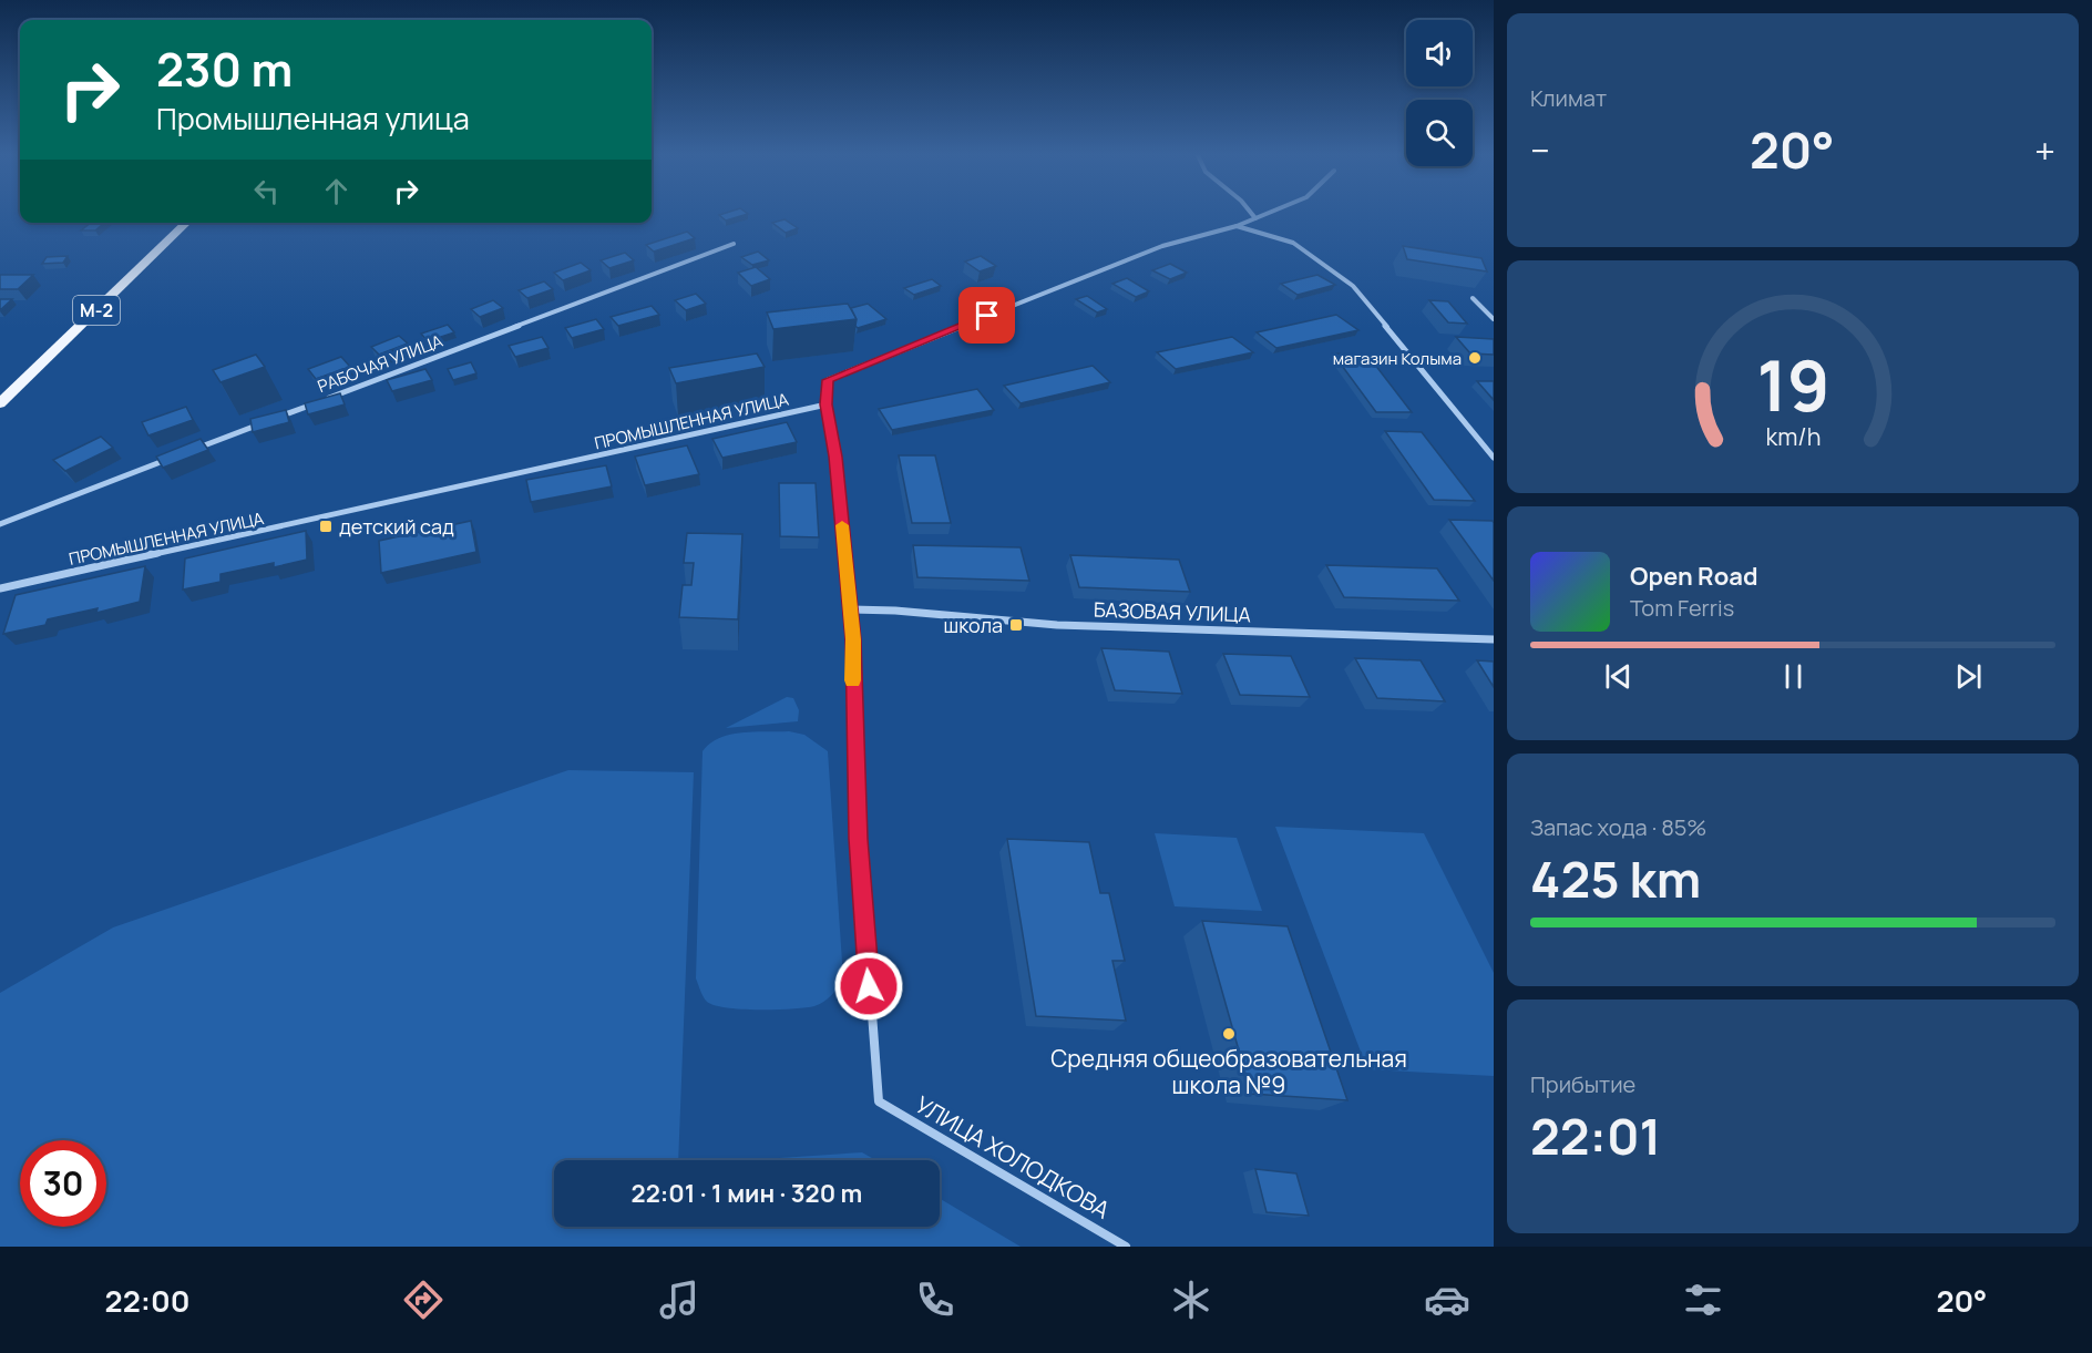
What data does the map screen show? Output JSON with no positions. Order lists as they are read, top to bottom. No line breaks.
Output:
{"streets":{"main road":["М-2"],"street":["РАБОЧАЯ УЛИЦА","ПРОМЫШЛЕННАЯ УЛИЦА","БАЗОВАЯ УЛИЦА","УЛИЦА ХОЛОДКОВА"]},"crossings":[["БАЗОВАЯ УЛИЦА","УЛИЦА ХОЛОДКОВА"]],"places":{"other":["магазин Колыма","Средняя общеобразовательная школа №9"],"transit":["детский сад","школа"]},"page":{"tile":["Климат",["Запас хода · 85%","425 km"],["Прибытие","22:01"]],"turn":["230 m","Промышленная улица"],"heat":["−","20°","+"],"song":["Open Road","Tom Ferris"],"limit":"30","trip":"22:01 · 1 мин · 320 m","tabs":["22:00","20°"],"gauge":["19","km/h"]}}
